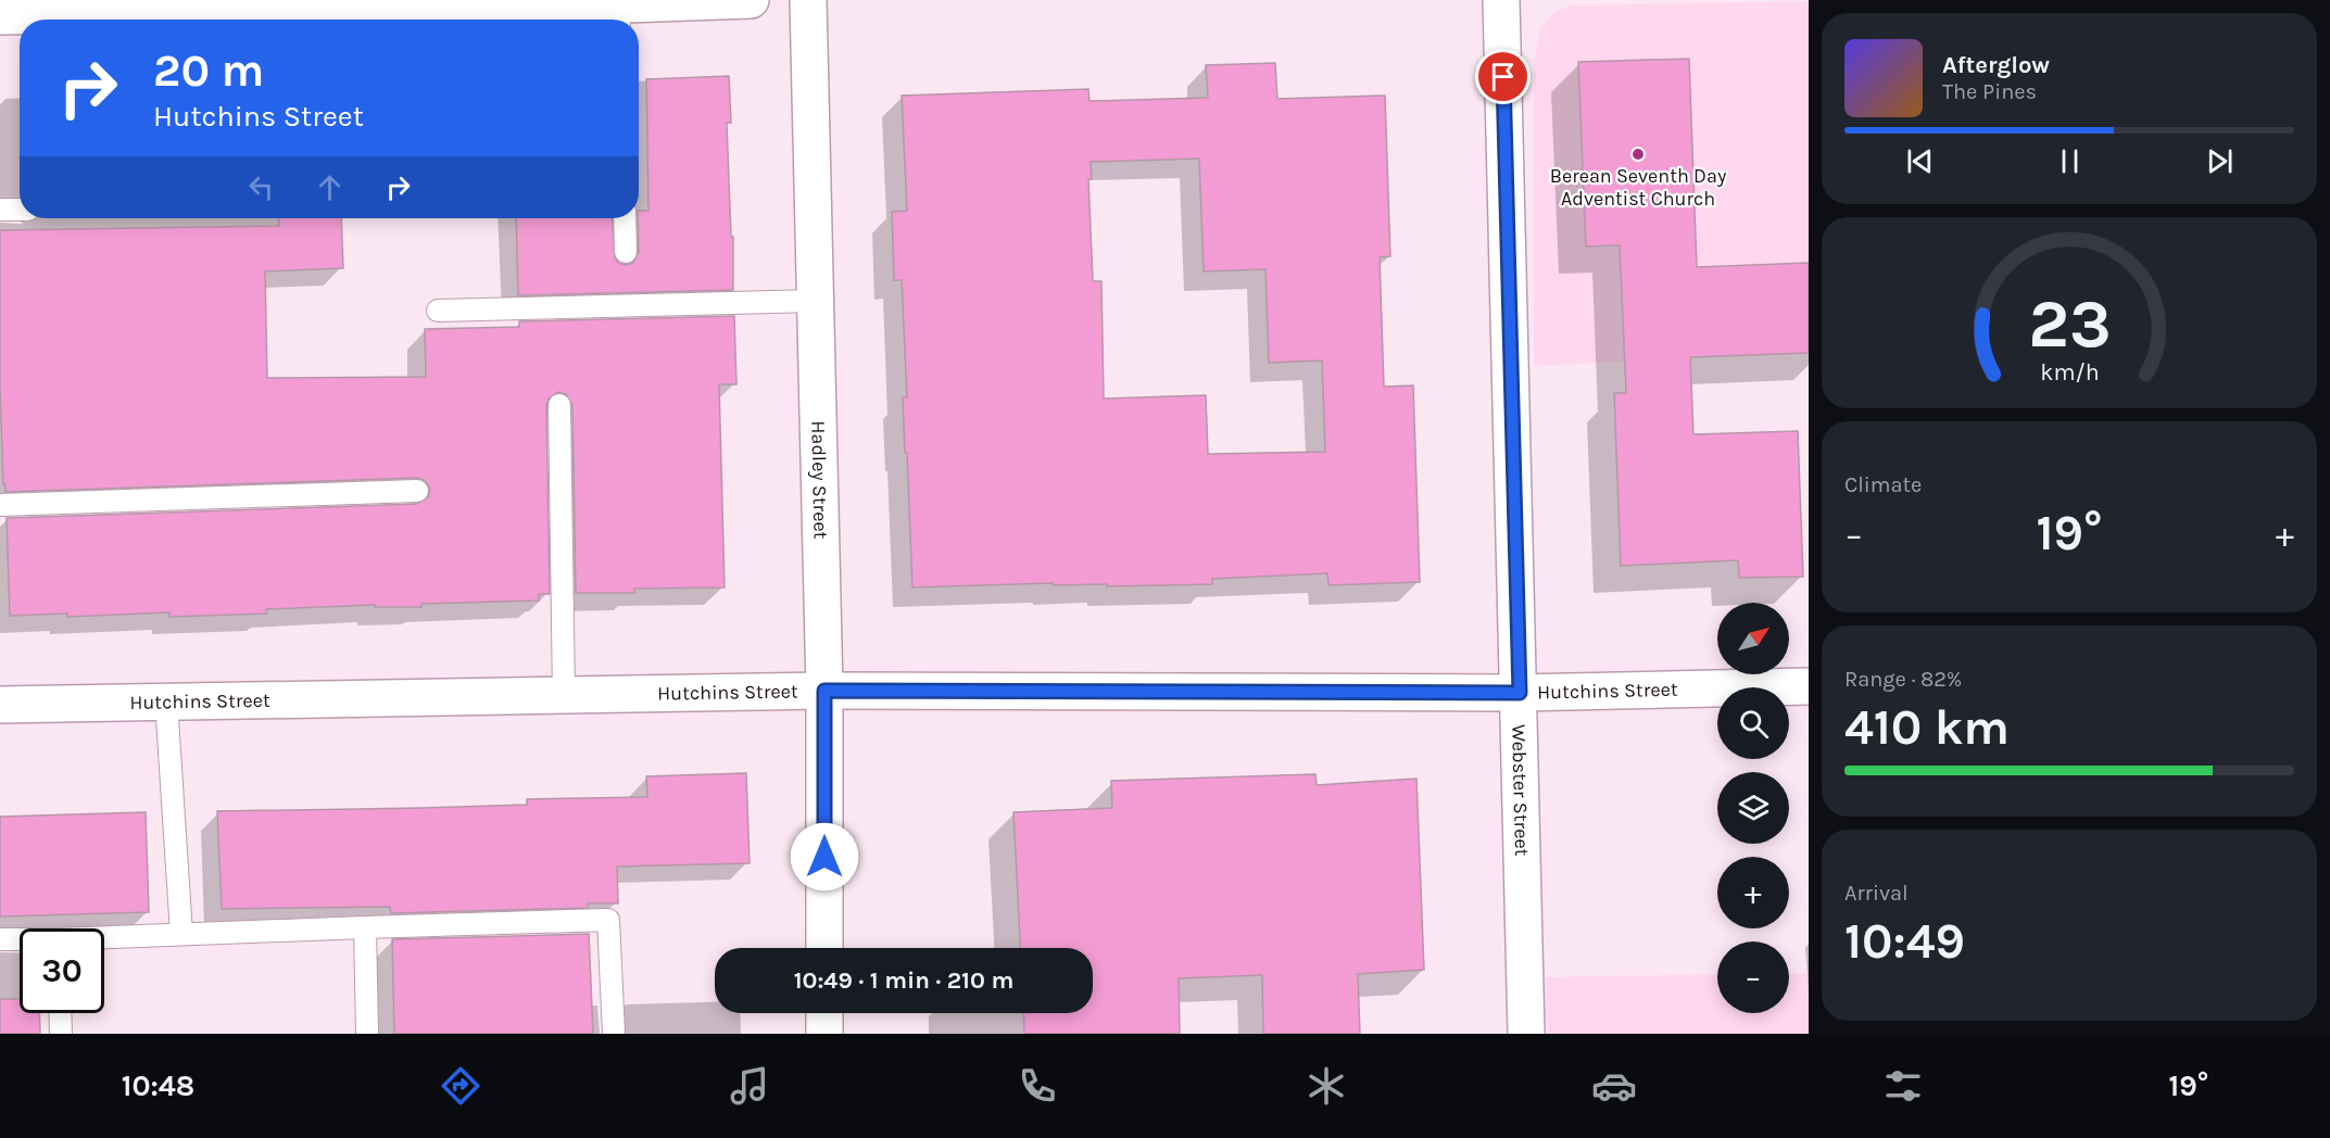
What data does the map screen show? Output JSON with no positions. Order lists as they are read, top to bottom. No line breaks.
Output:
{"streets":{"street":["Hadley Street","Hutchins Street","Webster Street"]},"crossings":[["Hadley Street","Hutchins Street"],["Hutchins Street","Webster Street"]],"places":["Berean Seventh Day Adventist Church"],"north":"top right","page":{"turn":["20 m","Hutchins Street"],"song":["Afterglow","The Pines"],"tile":["Climate",["Range · 82%","410 km"],["Arrival","10:49"]],"heat":["−","19°","+"],"map_buttons":["+","−"],"limit":"30","trip":"10:49 · 1 min · 210 m","tabs":["10:48","19°"],"gauge":["23","km/h"]}}
